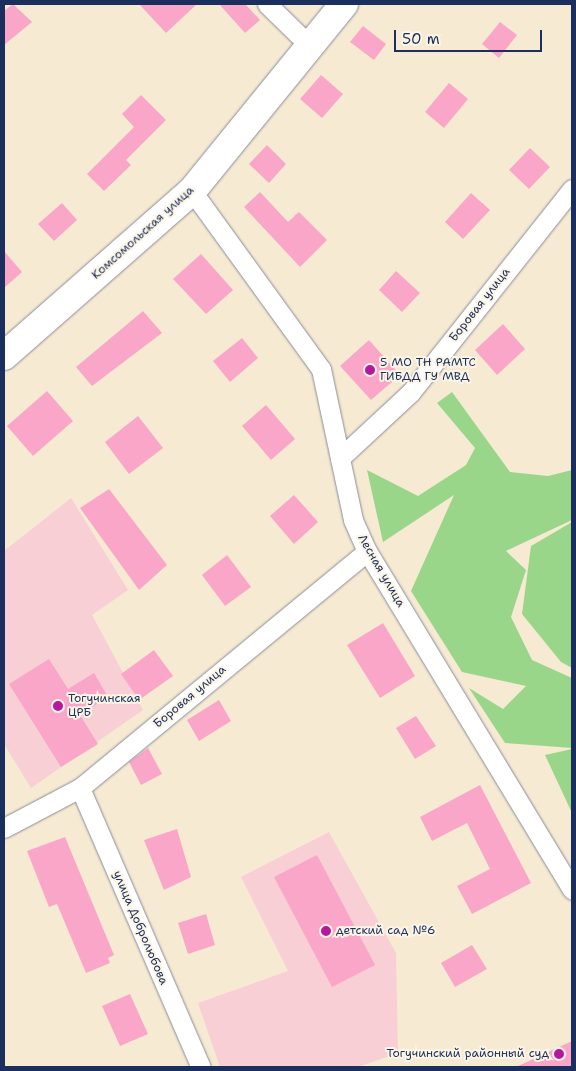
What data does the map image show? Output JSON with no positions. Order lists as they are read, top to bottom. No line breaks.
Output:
{"streets":{"main road":["Комсомольская улица"],"street":["Боровая улица","Лесная улица","улица Добролюбова"]},"crossings":[["Комсомольская улица","Лесная улица"],["Боровая улица","Лесная улица"],["Боровая улица","улица Добролюбова"]],"places":["5 МО ТН РАМТС ГИБДД ГУ МВД","Тогучинская ЦРБ","детский сад №6","Тогучинский районный суд"],"scale_bar":"50 m"}
